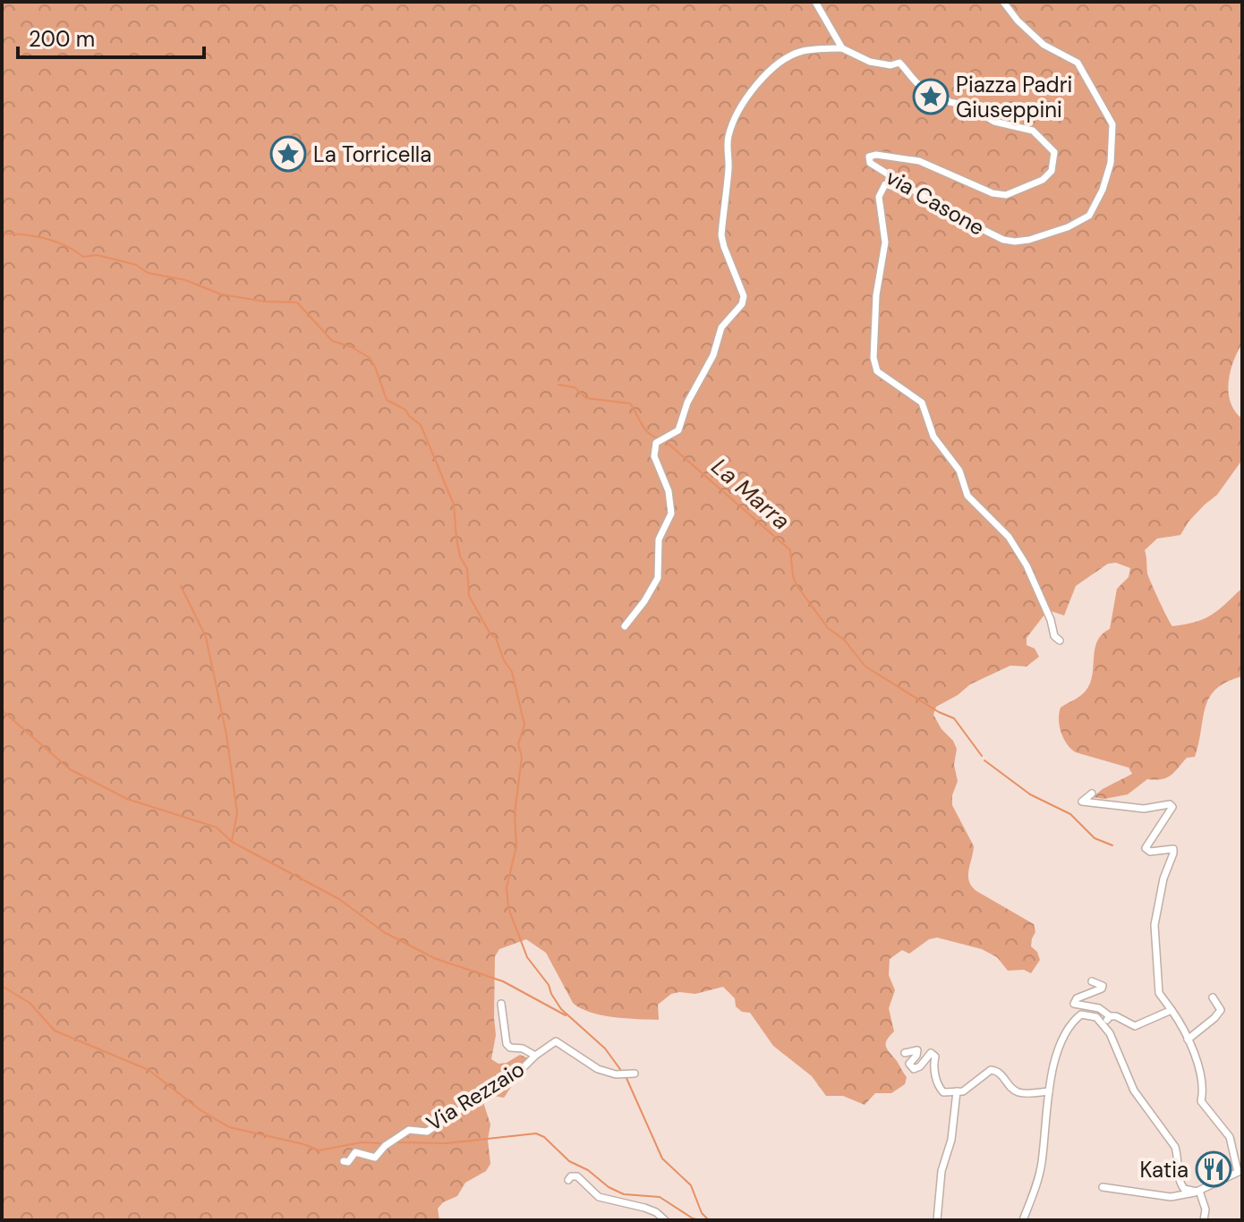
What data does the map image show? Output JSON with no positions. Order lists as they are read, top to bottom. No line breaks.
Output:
{"streets":{"street":["via Casone","Via Rezzaio"]},"water":["La Marra"],"places":{"place":["Piazza Padri Giuseppini","La Torricella"],"restaurant":["Katia"]},"scale_bar":"200 m"}
